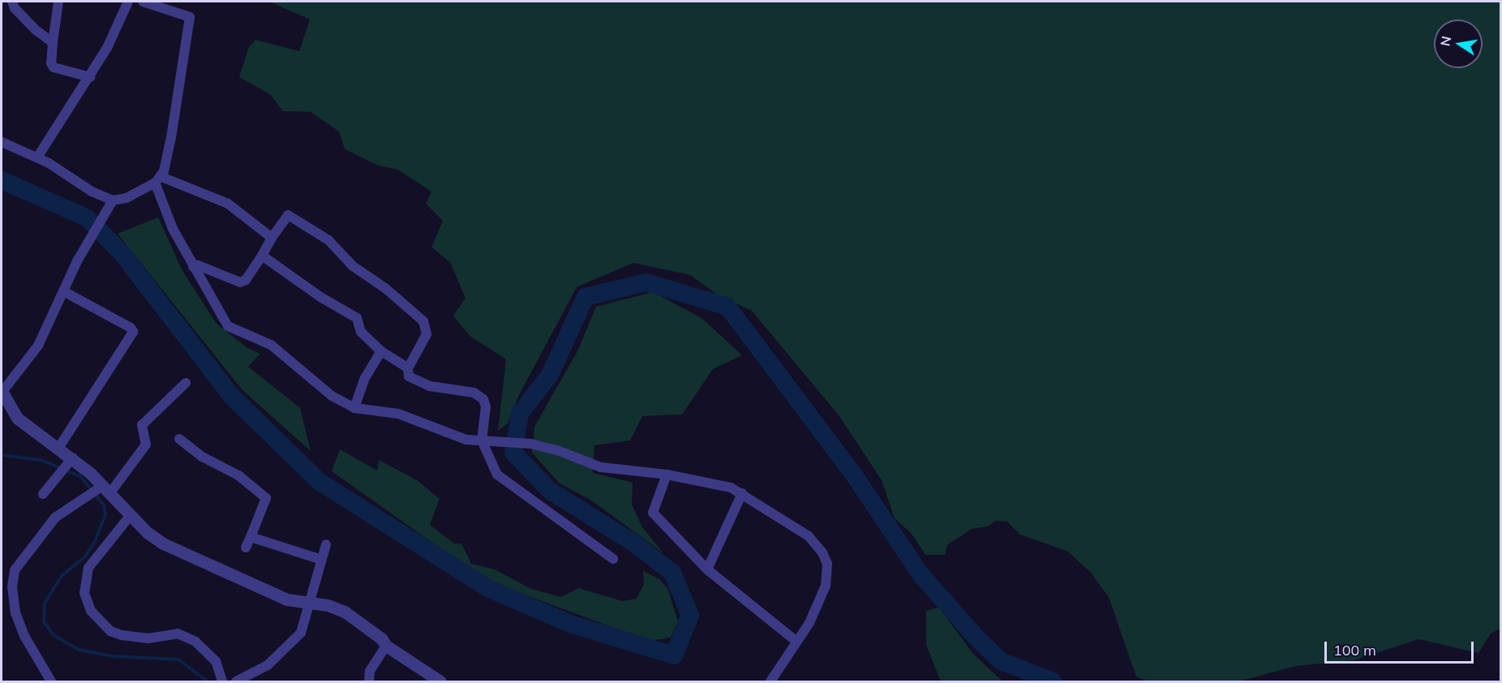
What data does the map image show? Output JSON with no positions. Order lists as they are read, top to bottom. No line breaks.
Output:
{"scale_bar":"100 m","north":"left"}
